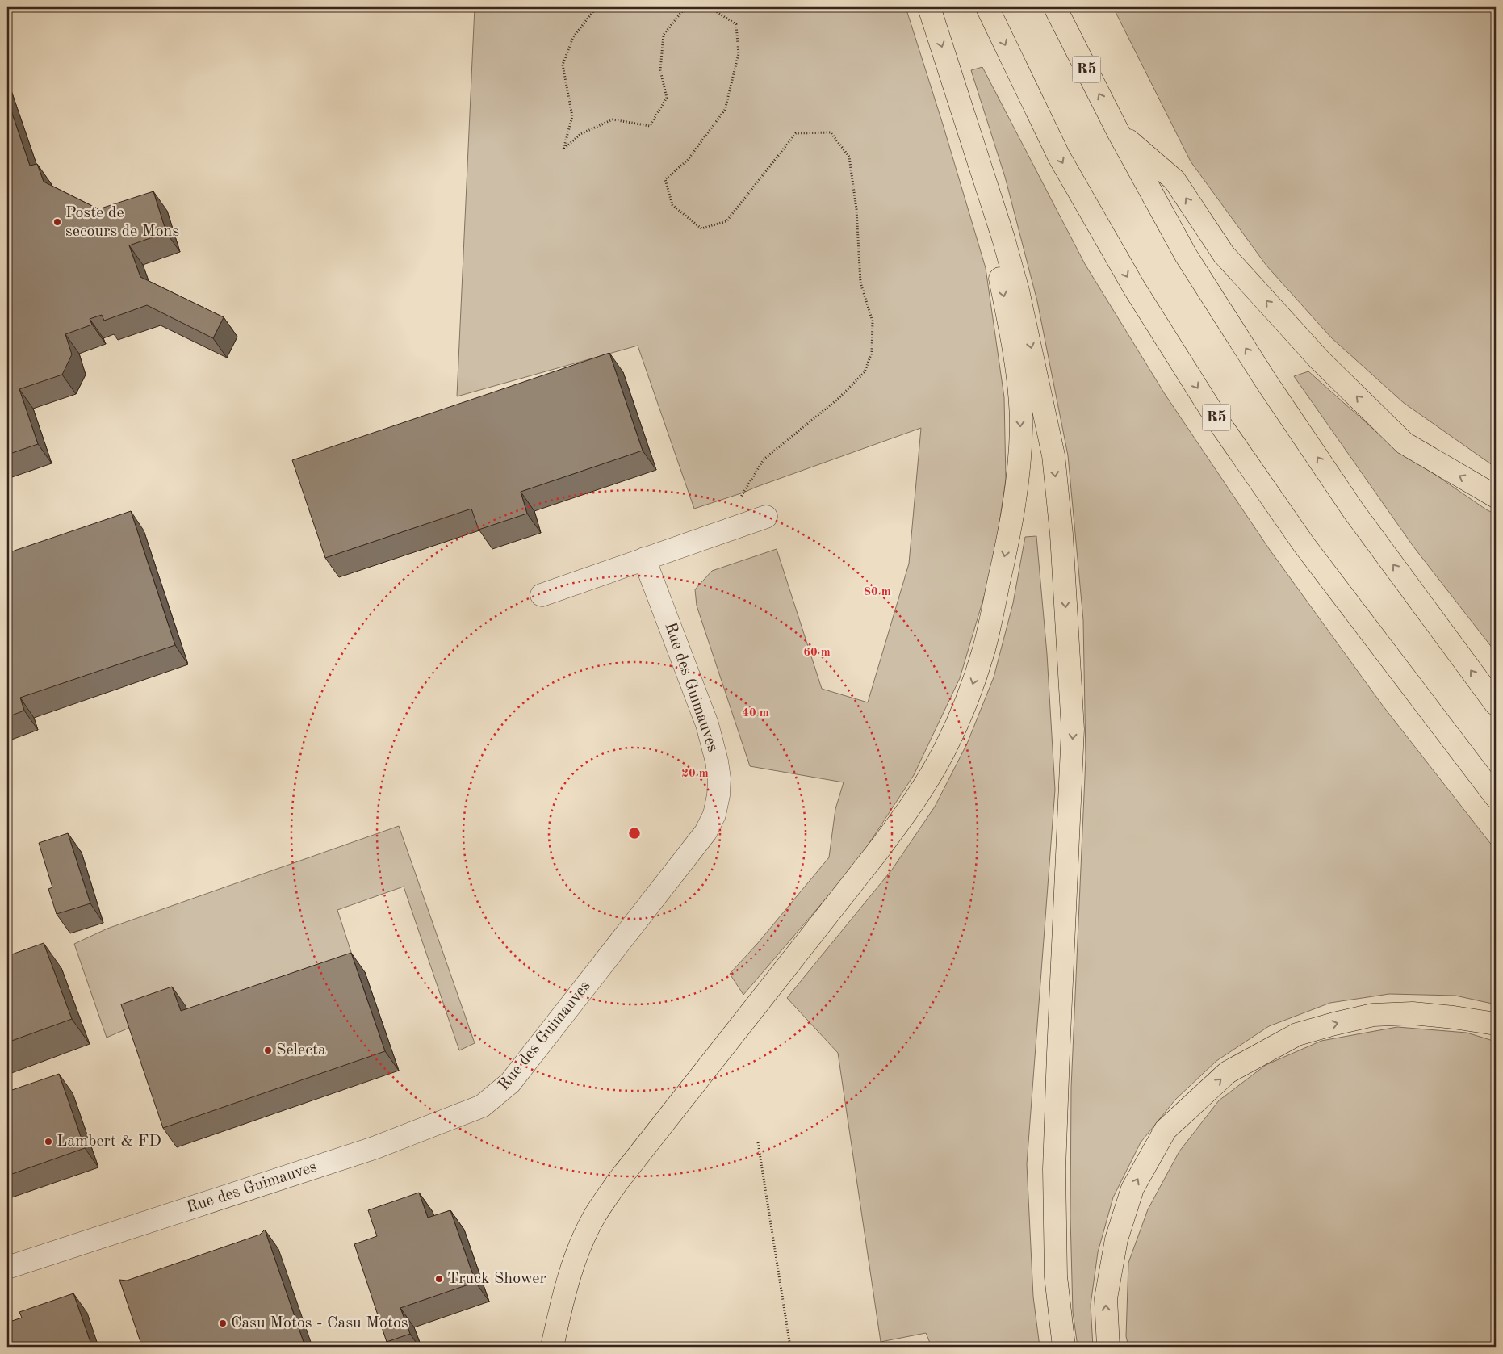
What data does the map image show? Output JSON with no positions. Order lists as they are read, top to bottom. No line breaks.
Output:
{"streets":{"highway":["R5"],"street":["Rue des Guimauves"]},"places":["Poste de secours de Mons","Selecta","Lambert & FD","Truck Shower","Casu Motos - Casu Motos"],"rings":["80 m","60 m","40 m","20 m"]}
